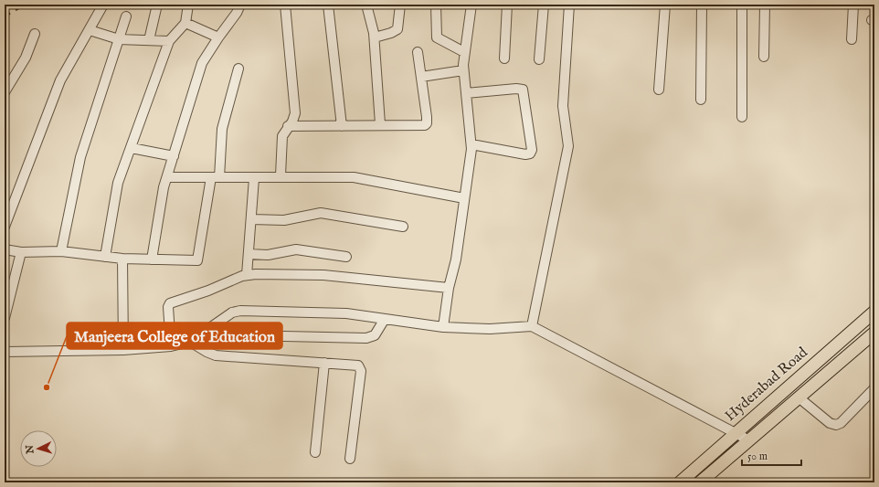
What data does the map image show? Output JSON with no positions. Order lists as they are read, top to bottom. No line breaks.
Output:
{"streets":{"main road":["Hyderabad Road"]},"places":["Manjeera College of Education"],"scale_bar":"50 m","north":"left"}
